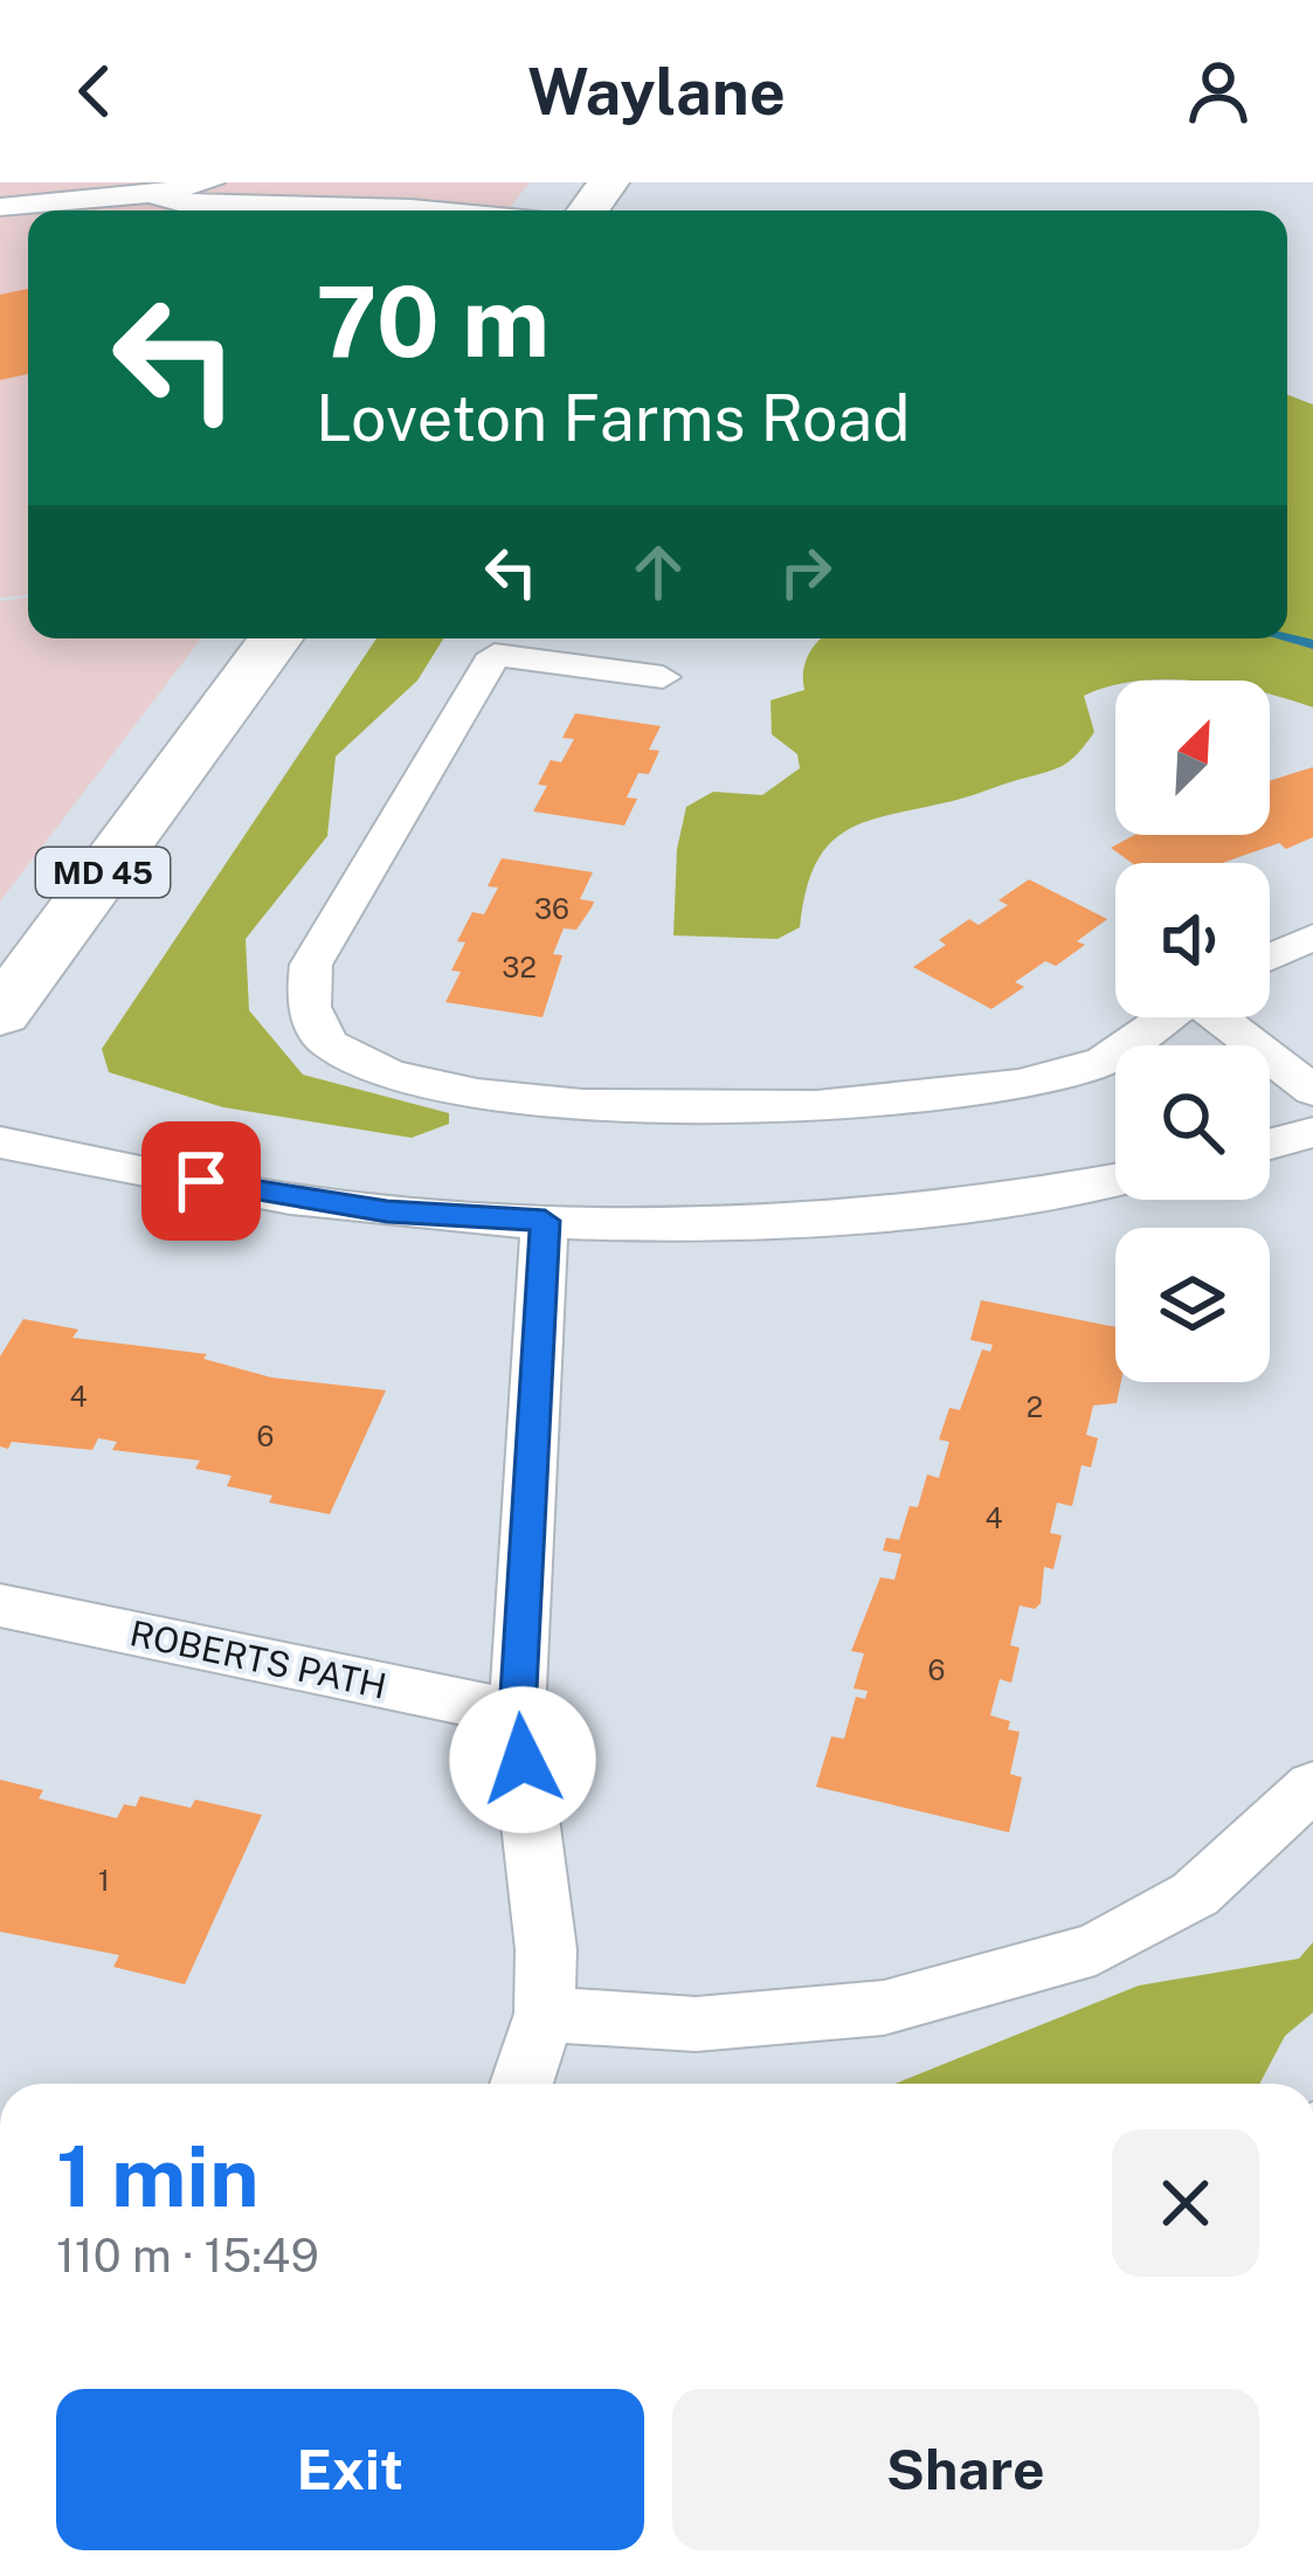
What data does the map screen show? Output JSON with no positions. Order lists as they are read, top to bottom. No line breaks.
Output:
{"streets":{"main road":["MD 45"],"street":["ROBERTS PATH"]},"house_numbers":["36","32","4","2","6","4","6","1"],"north":"top right","page":{"header":"Waylane","turn":["70 m","Loveton Farms Road"],"heading":["1 min","110 m · 15:49"],"buttons":["Exit","Share"]}}
